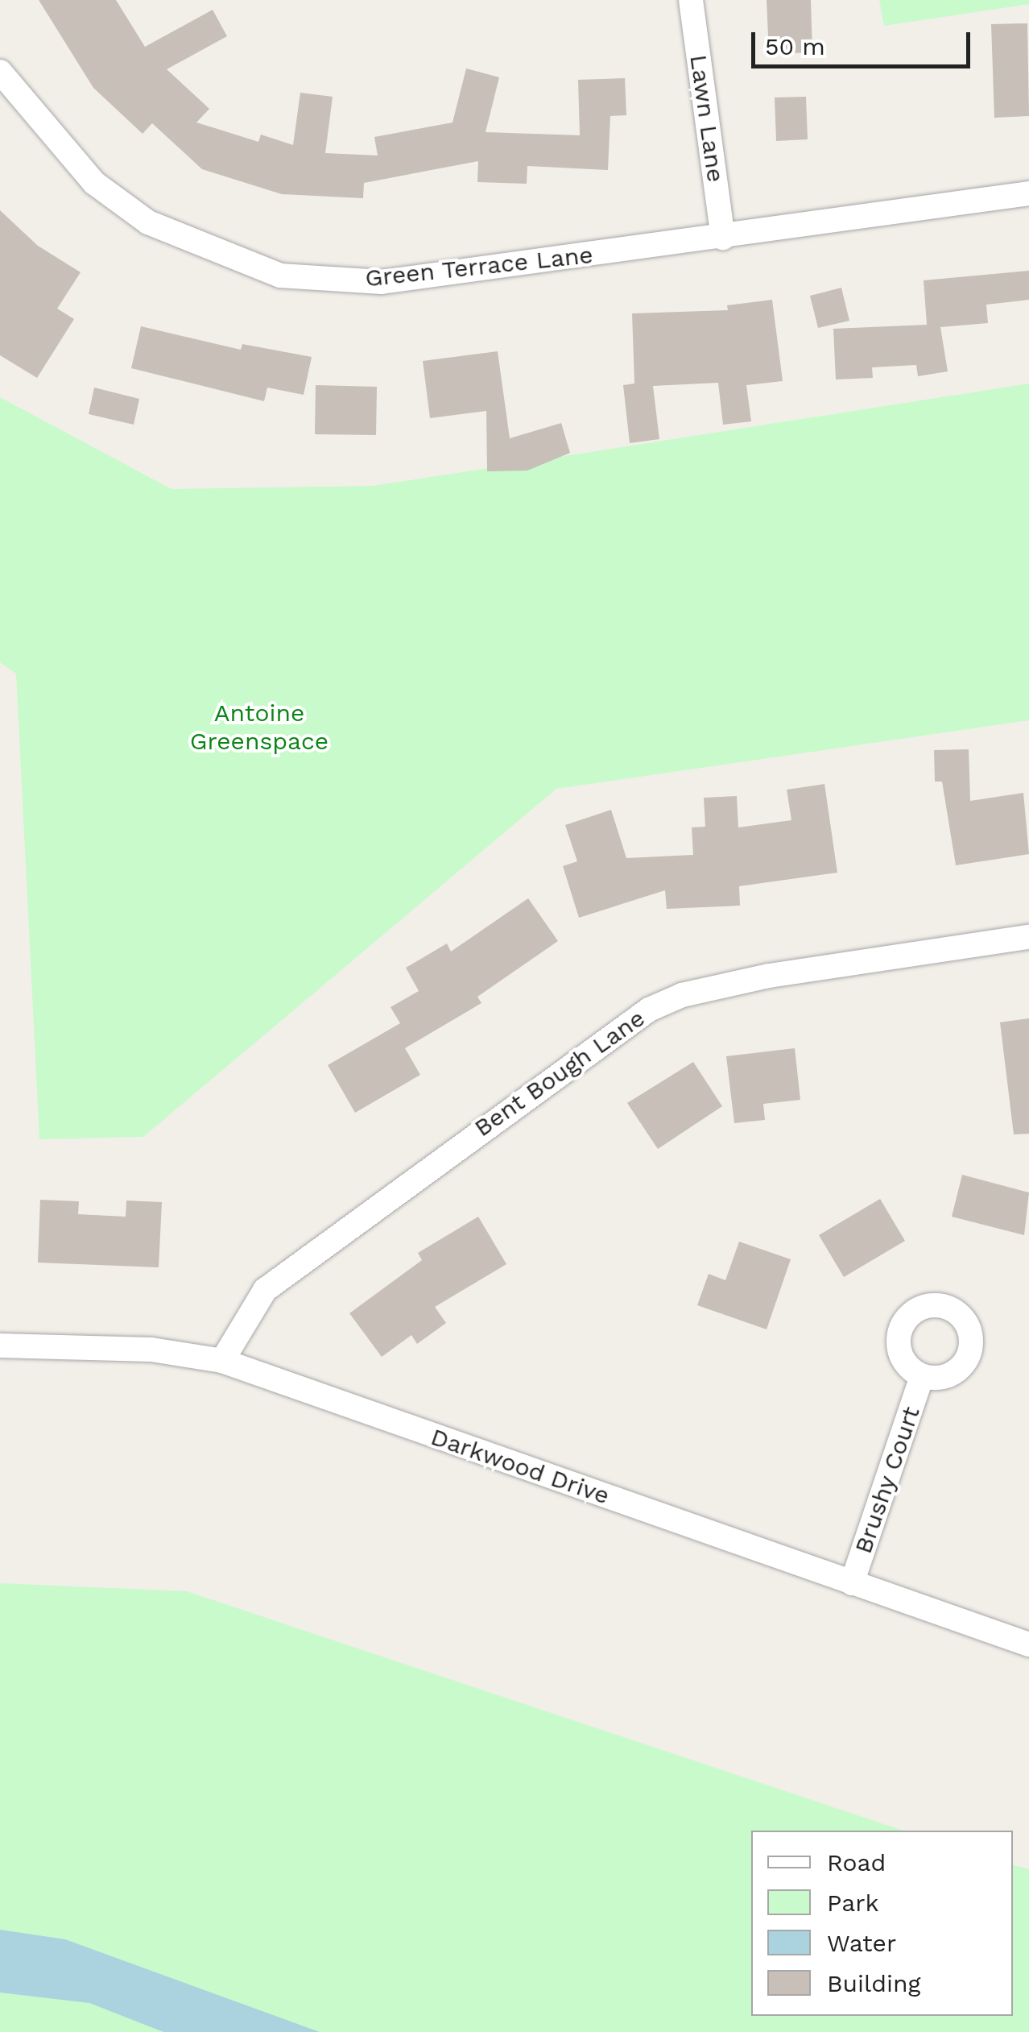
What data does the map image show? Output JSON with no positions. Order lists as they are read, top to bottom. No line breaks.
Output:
{"streets":{"street":["Lawn Lane","Green Terrace Lane","Bent Bough Lane","Darkwood Drive","Brushy Court"]},"crossings":[["Lawn Lane","Green Terrace Lane"],["Bent Bough Lane","Darkwood Drive"],["Darkwood Drive","Brushy Court"]],"parks":["Antoine Greenspace"],"legend":["Road","Park","Water","Building"],"scale_bar":"50 m"}
